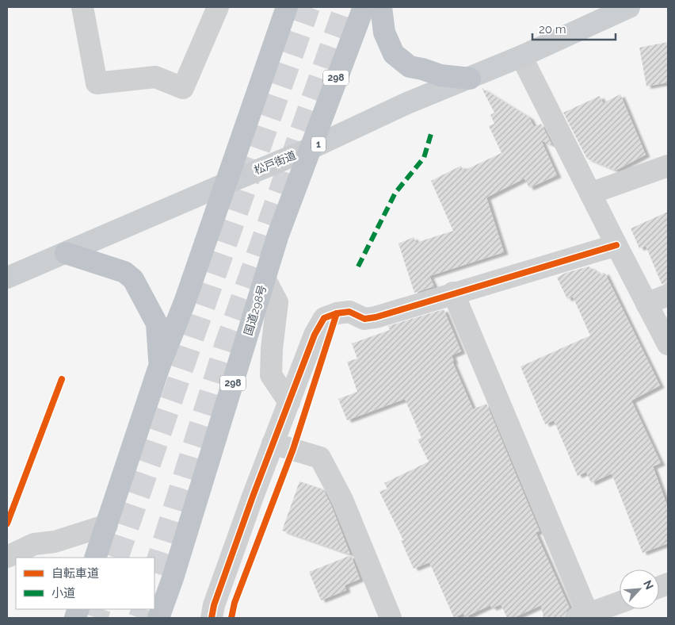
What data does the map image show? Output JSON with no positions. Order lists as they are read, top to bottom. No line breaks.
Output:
{"streets":{"highway":["298","国道298号"],"main road":["1","松戸街道"]},"crossings":[["松戸街道","国道298号"]],"legend":["自転車道","小道"],"scale_bar":"20 m","north":"top right"}
